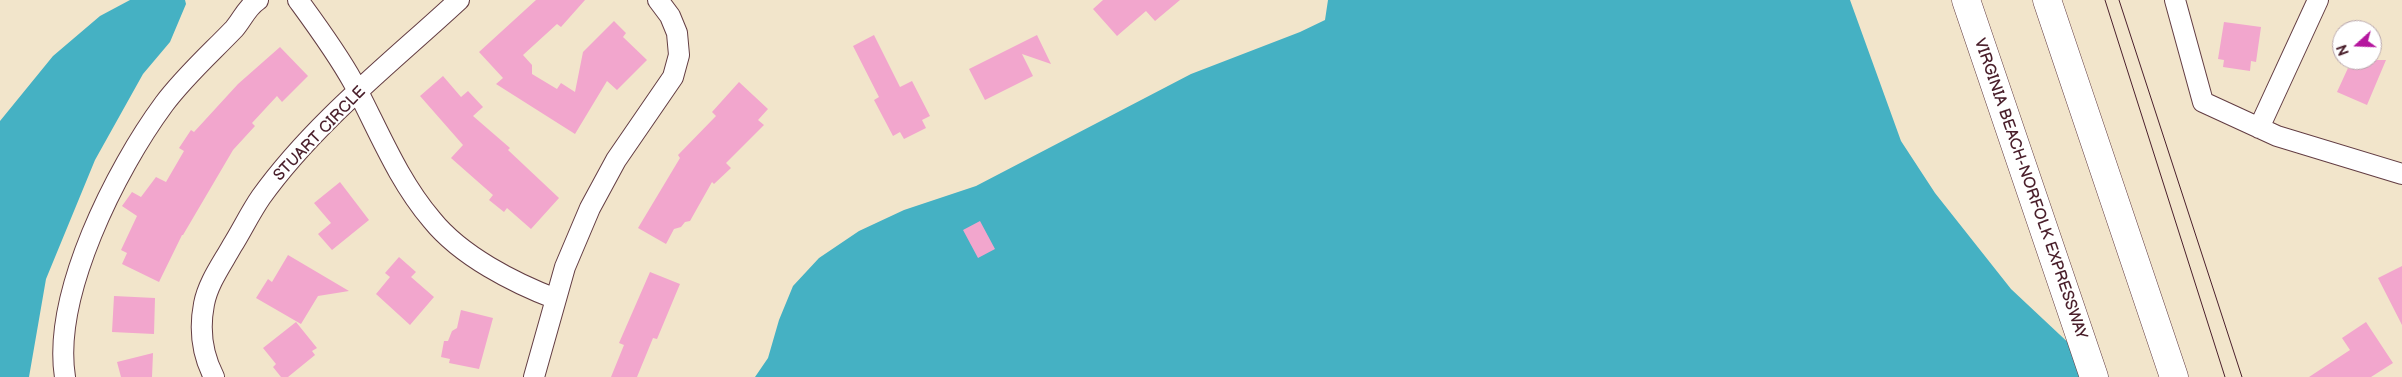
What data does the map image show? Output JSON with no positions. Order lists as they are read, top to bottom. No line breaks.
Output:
{"streets":{"highway":["VIRGINIA BEACH-NORFOLK EXPRESSWAY"],"street":["STUART CIRCLE"]},"north":"left"}
